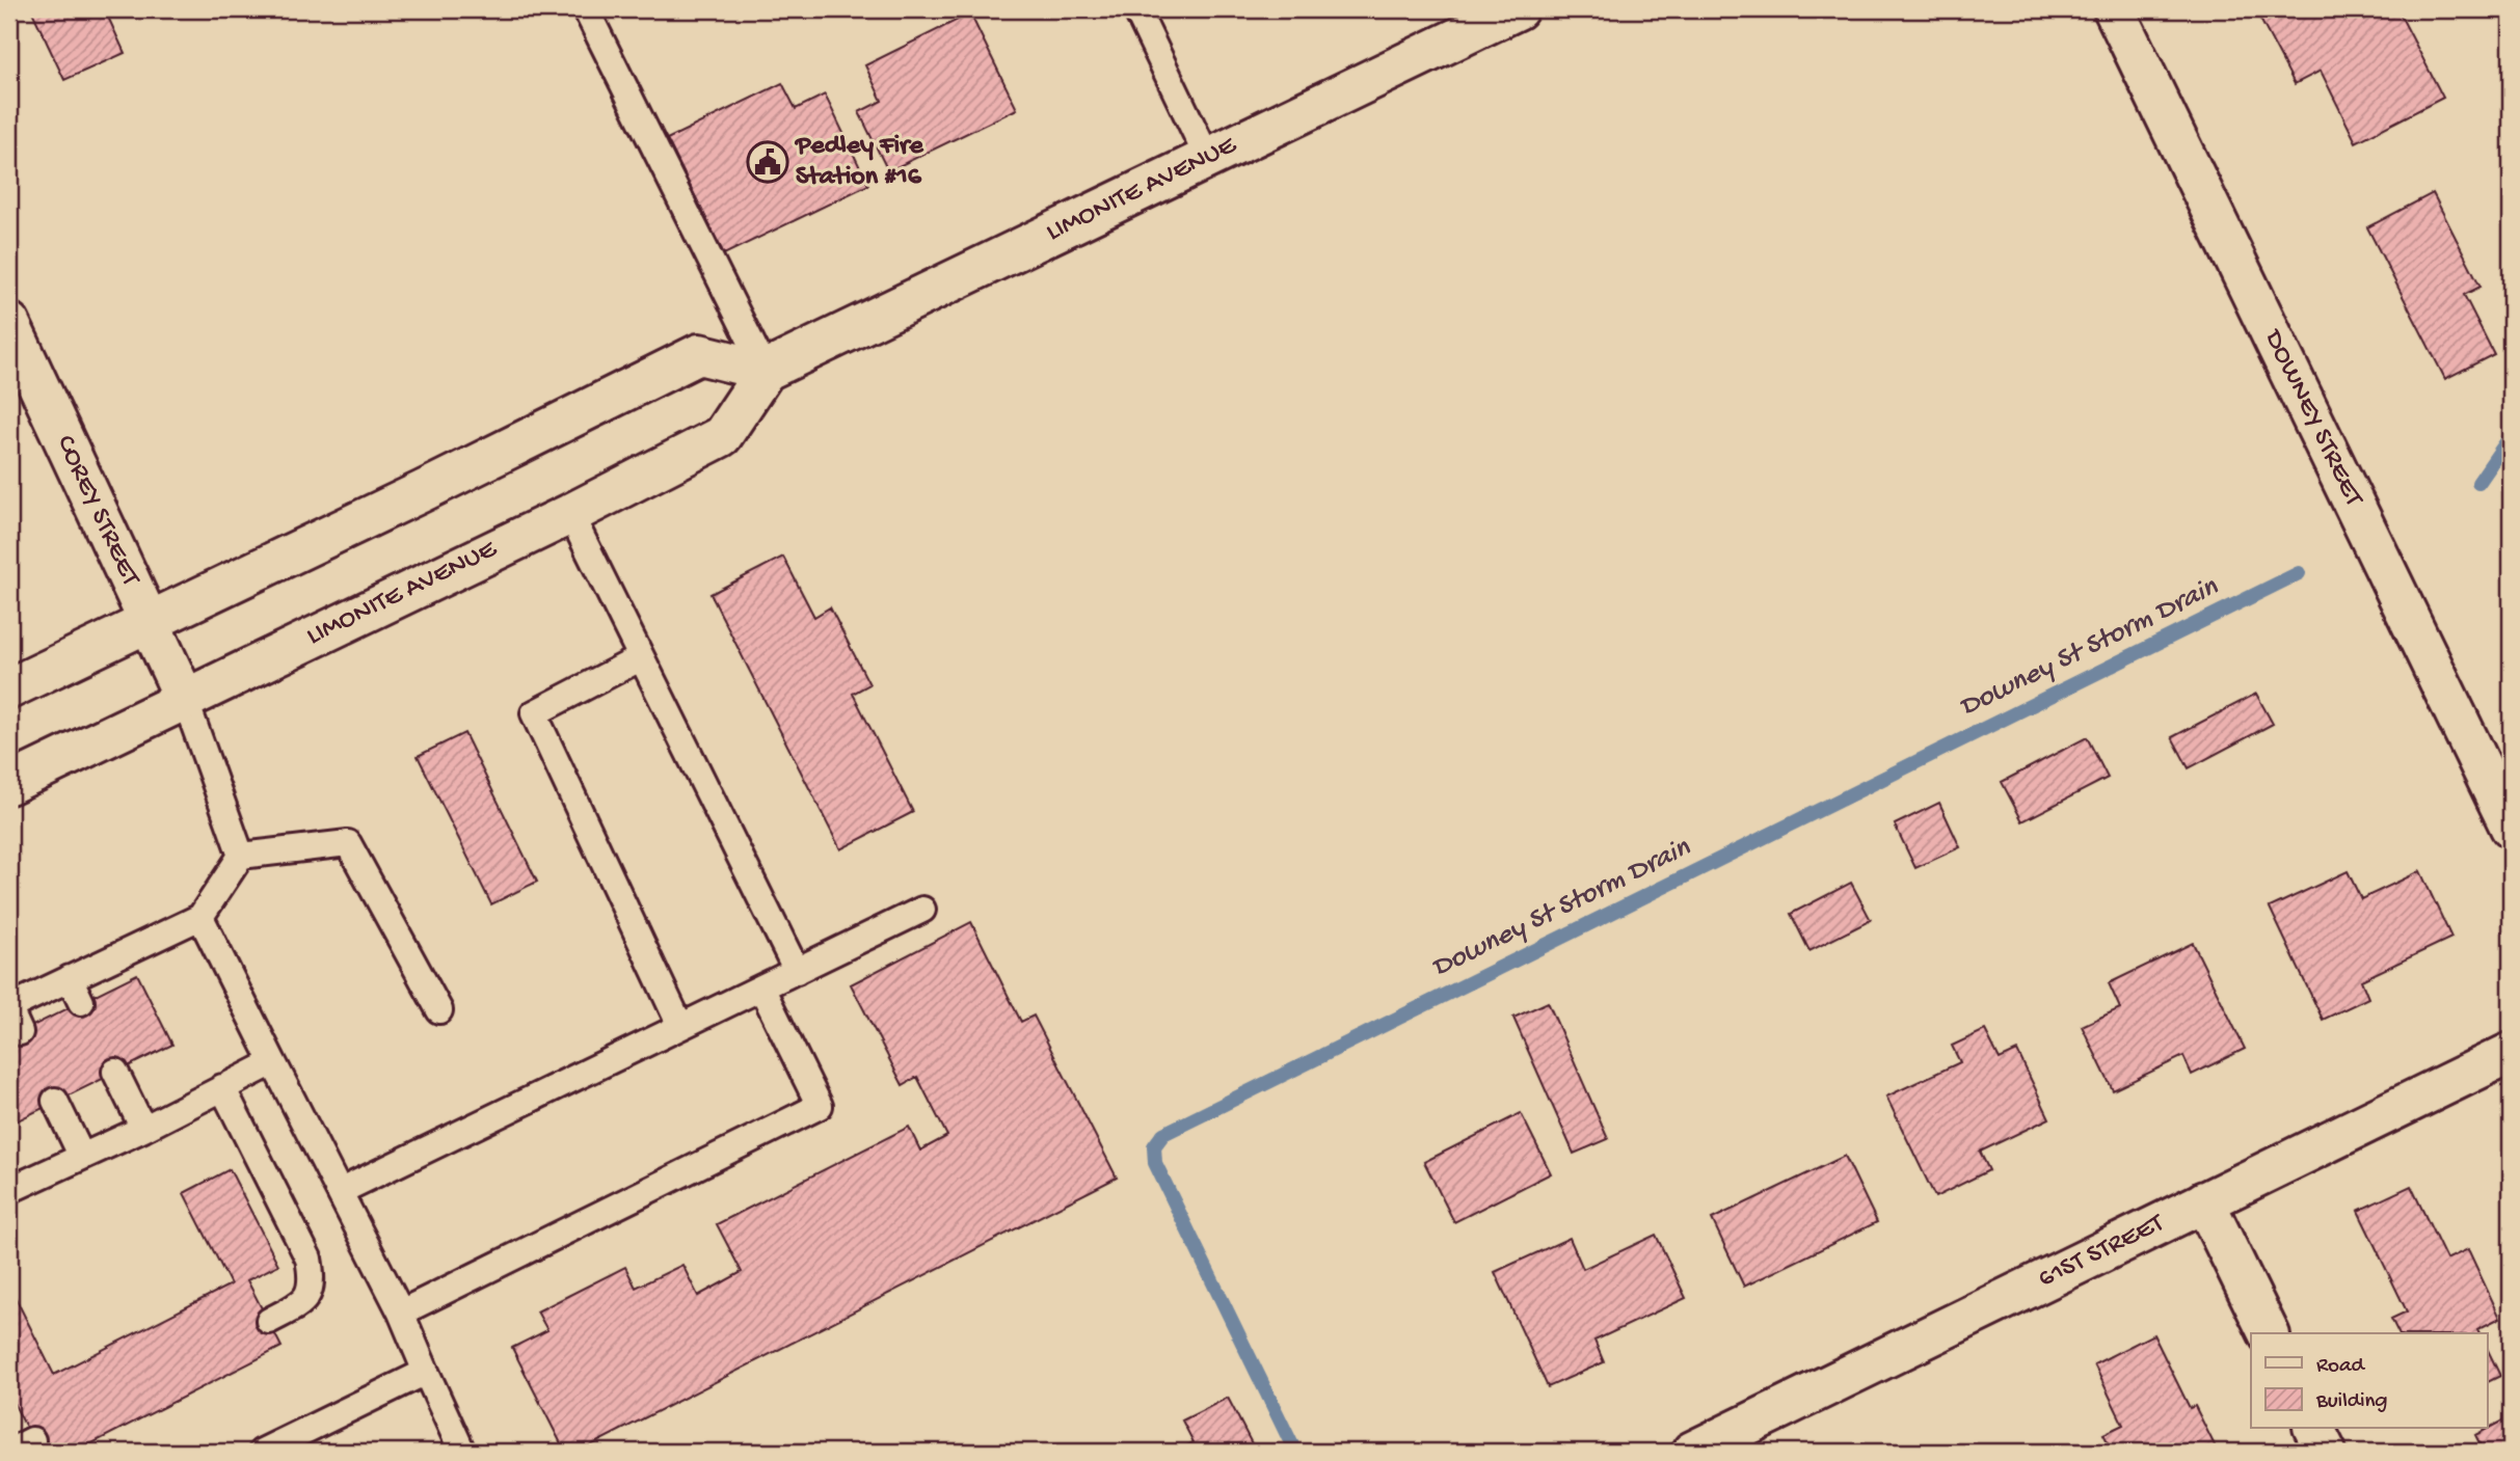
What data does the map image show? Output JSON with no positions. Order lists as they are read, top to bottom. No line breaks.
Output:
{"streets":{"main road":["LIMONITE AVENUE","DOWNEY STREET","COREY STREET","61ST STREET"]},"crossings":[["LIMONITE AVENUE","COREY STREET"]],"water":["Downey St Storm Drain"],"places":{"public building":["Pedley Fire Station #16"]},"legend":["Road","Building"]}
